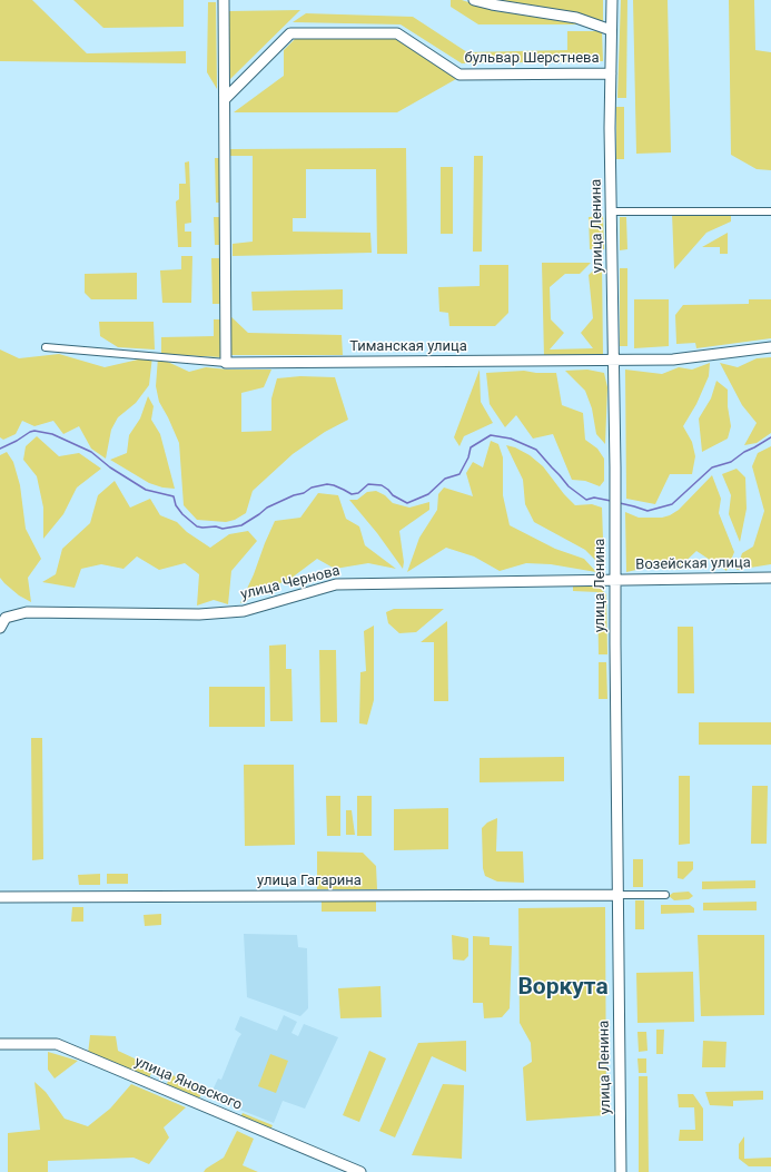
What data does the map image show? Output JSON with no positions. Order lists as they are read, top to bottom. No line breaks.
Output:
{"streets":{"main road":["бульвар Шерстнева","улица Ленина","Тиманская улица","Возейская улица","улица Чернова","улица Гагарина","улица Яновского"]},"crossings":[["бульвар Шерстнева","улица Ленина"],["улица Ленина","Тиманская улица"],["улица Ленина","Возейская улица"],["улица Ленина","улица Чернова"],["улица Ленина","улица Гагарина"],["Возейская улица","улица Чернова"]],"districts":["Воркута"]}
